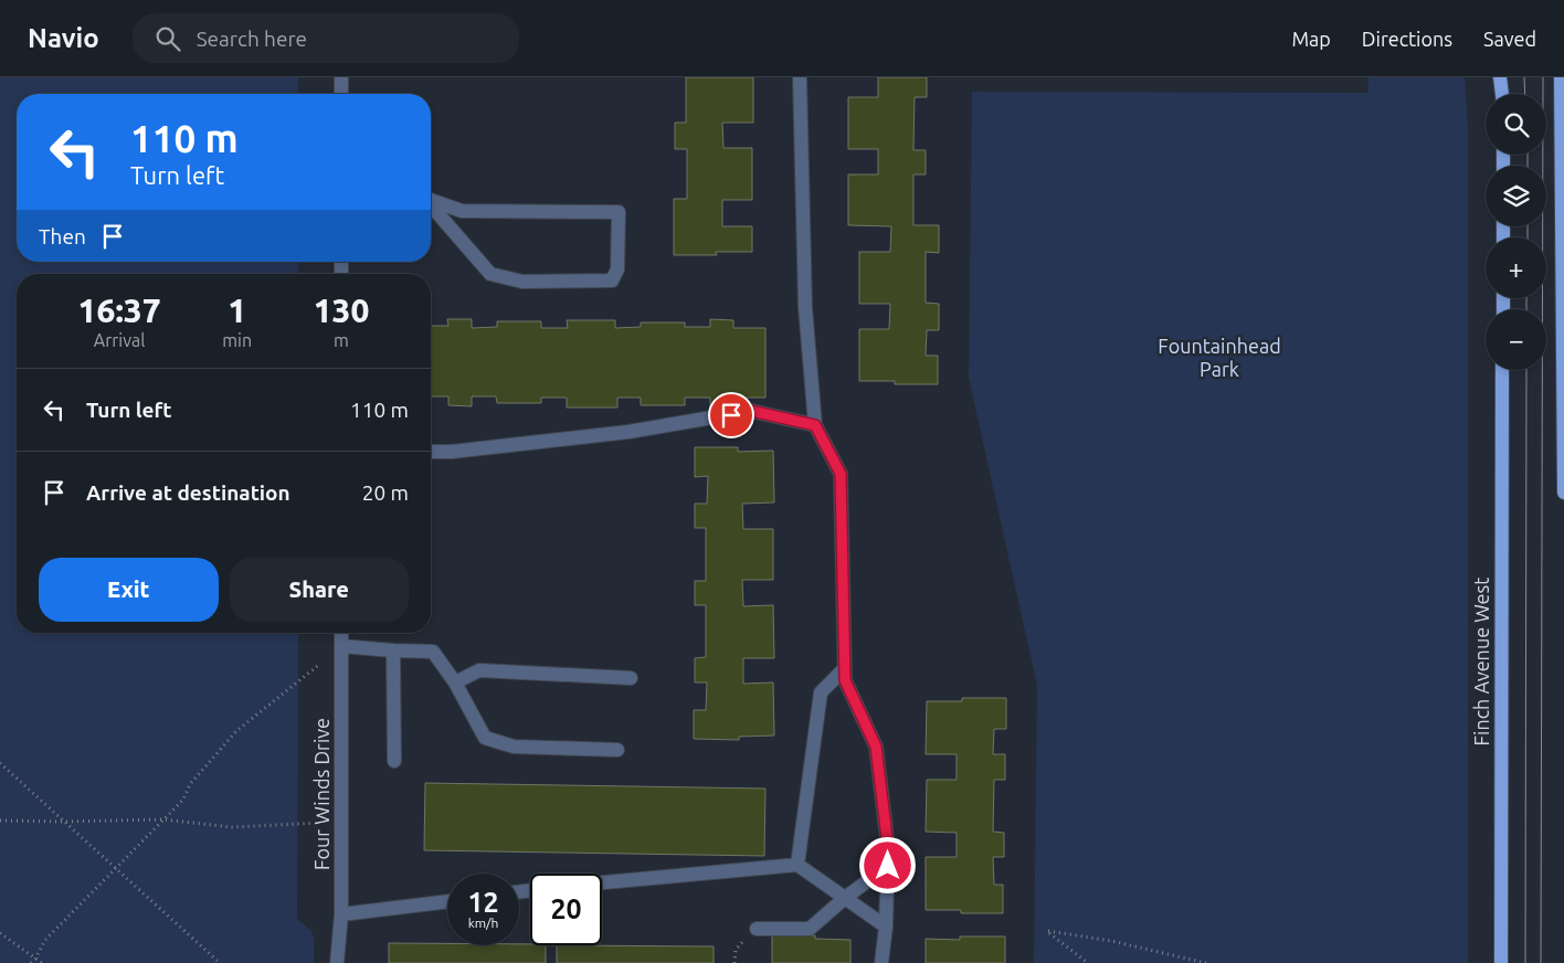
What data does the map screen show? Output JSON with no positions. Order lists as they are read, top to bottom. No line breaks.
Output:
{"streets":{"main road":["Finch Avenue West"],"street":["Four Winds Drive"]},"parks":["Fountainhead Park"],"page":{"header":"Navio","search":"Search here","nav":["Map","Directions","Saved"],"map_buttons":["+","−"],"turn":["110 m","Turn left"],"then":"Then","eta":["16:37","Arrival","1","min","130","m"],"list":[{"name":"Turn left","value":"110 m"},{"name":"Arrive at destination","value":"20 m"}],"buttons":["Exit","Share"],"speed":"12 km/h","limit":"20"}}
